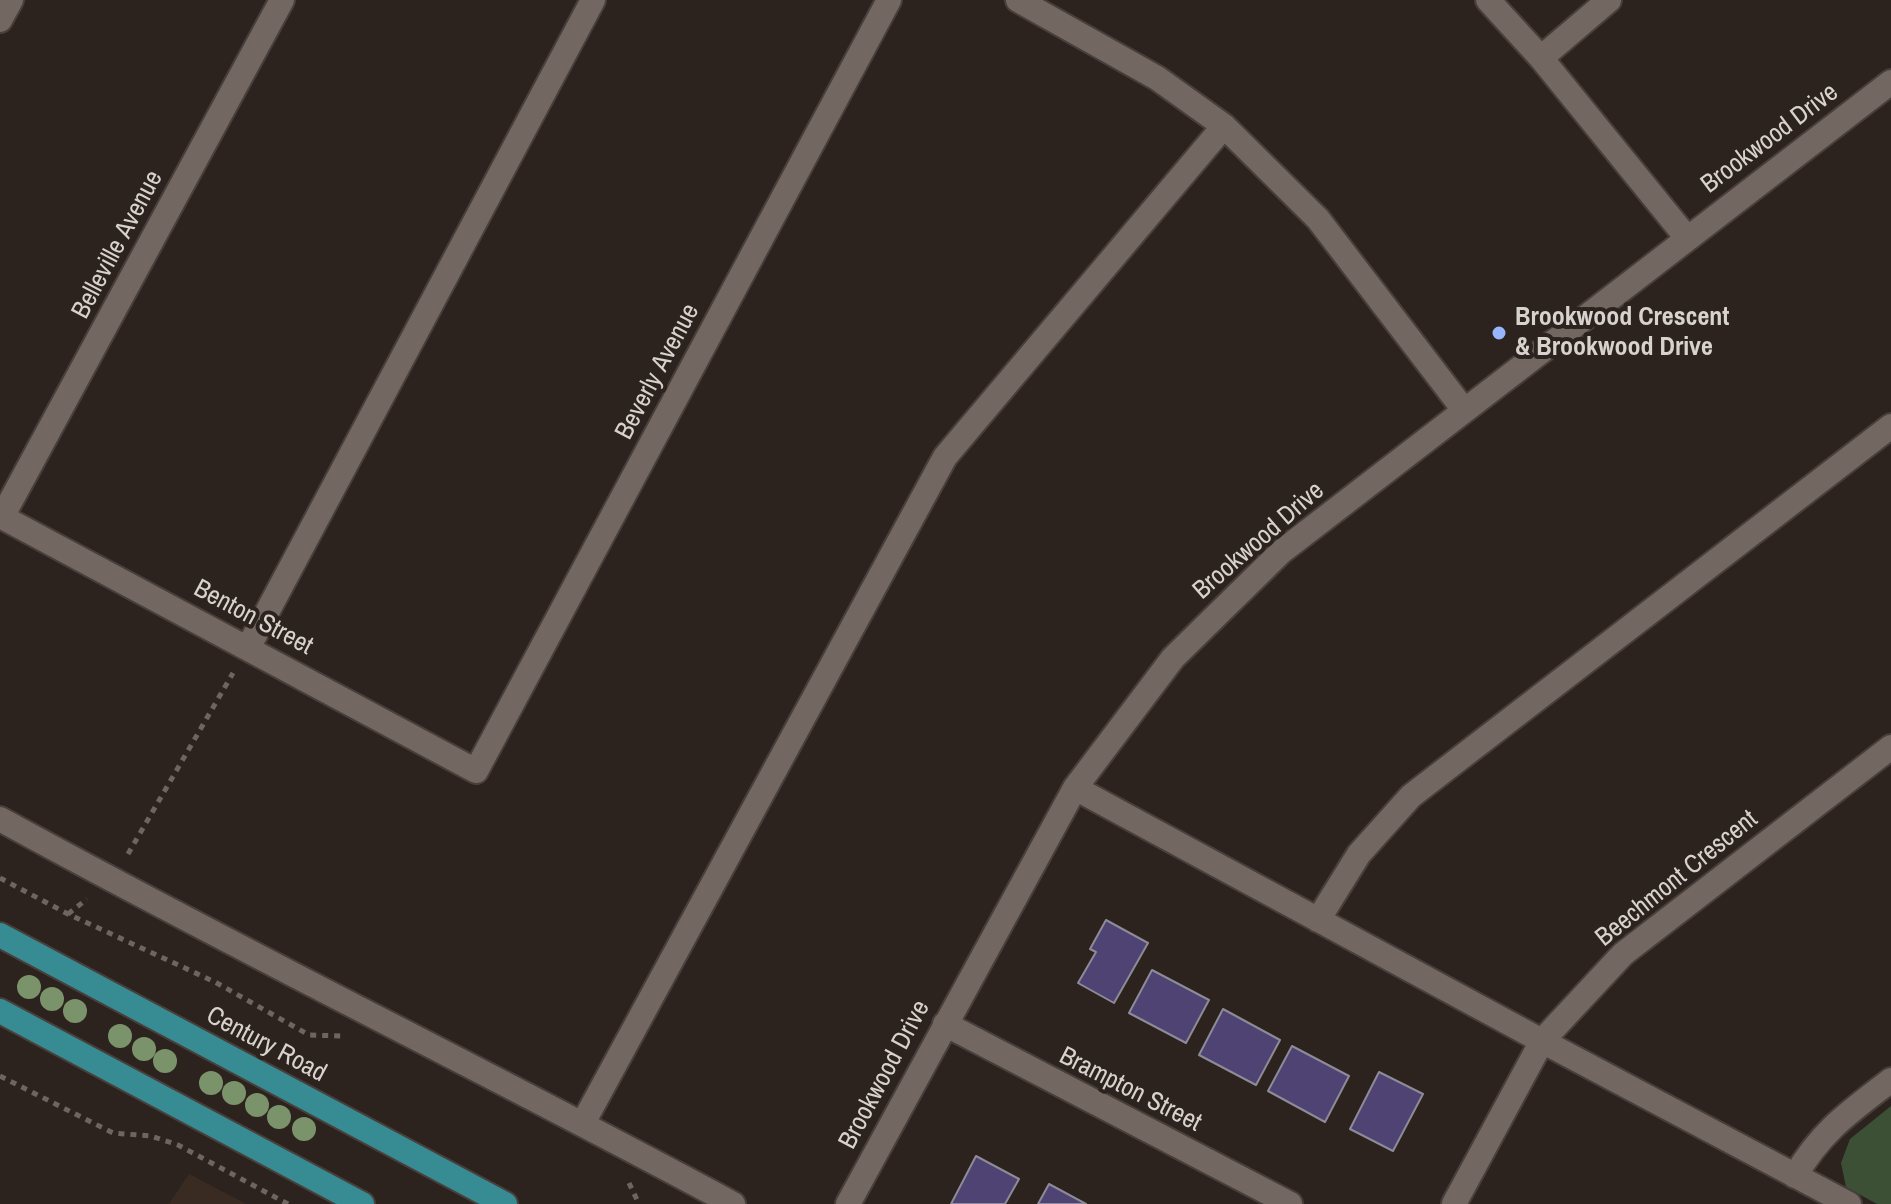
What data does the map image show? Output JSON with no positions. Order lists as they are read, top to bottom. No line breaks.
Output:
{"streets":{"main road":["Century Road"],"street":["Brookwood Drive","Belleville Avenue","Beverly Avenue","Benton Street","Beechmont Crescent","Brampton Street"]},"crossings":[["Brookwood Drive","Brampton Street"],["Belleville Avenue","Benton Street"],["Beverly Avenue","Benton Street"]],"places":["Brookwood Crescent & Brookwood Drive"]}
